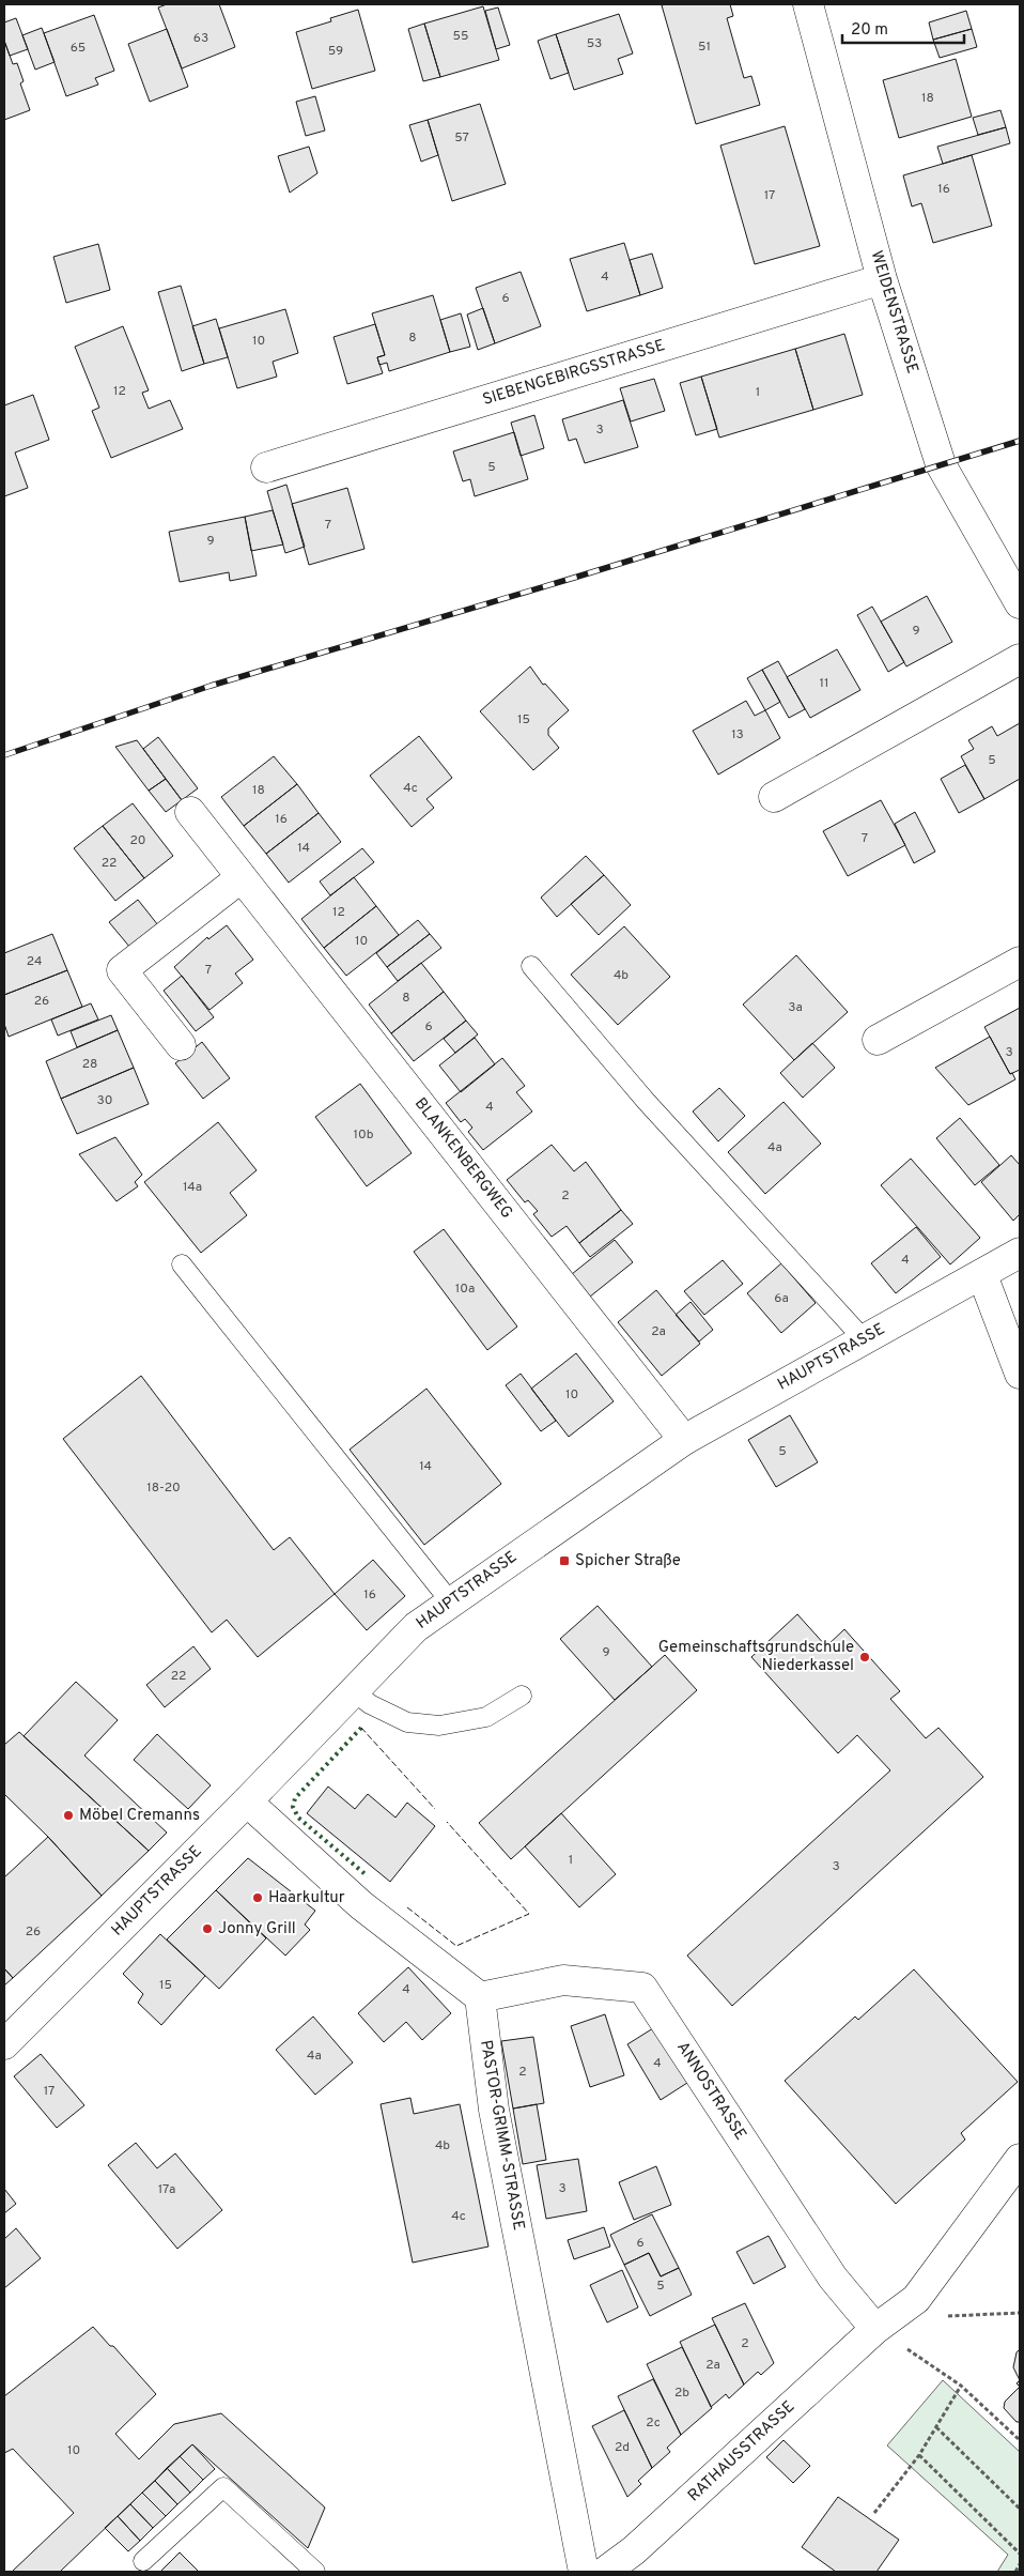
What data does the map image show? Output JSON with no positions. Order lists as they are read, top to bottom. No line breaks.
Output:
{"streets":{"street":["WEIDENSTRASSE","SIEBENGEBIRGSSTRASSE","BLANKENBERGWEG","HAUPTSTRASSE","ANNOSTRASSE","PASTOR-GRIMM-STRASSE","RATHAUSSTRASSE"]},"crossings":[["WEIDENSTRASSE","SIEBENGEBIRGSSTRASSE"],["BLANKENBERGWEG","HAUPTSTRASSE"],["ANNOSTRASSE","PASTOR-GRIMM-STRASSE"],["ANNOSTRASSE","RATHAUSSTRASSE"]],"places":{"transit":["Spicher Straße"],"other":["Gemeinschaftsgrundschule Niederkassel","Möbel Cremanns","Haarkultur","Jonny Grill"]},"house_numbers":["55","63","53","51","65","59","18","57","16","17","4","6","8","10","12","1","3","5","7","9","9","11","15","13","5","4c","18","16","7","20","14","22","12","10","24","7","4b","8","26","3a","6","3","28","30","4","10b","4a","14a","2","4","10a","6a","2a","10","5","14","18-20","16","9","22","1","3","26","15","4","4a","4","2","17","4b","3","17a","4c","6","5","2","2a","2b","2c","2d","10"],"scale_bar":"20 m"}
